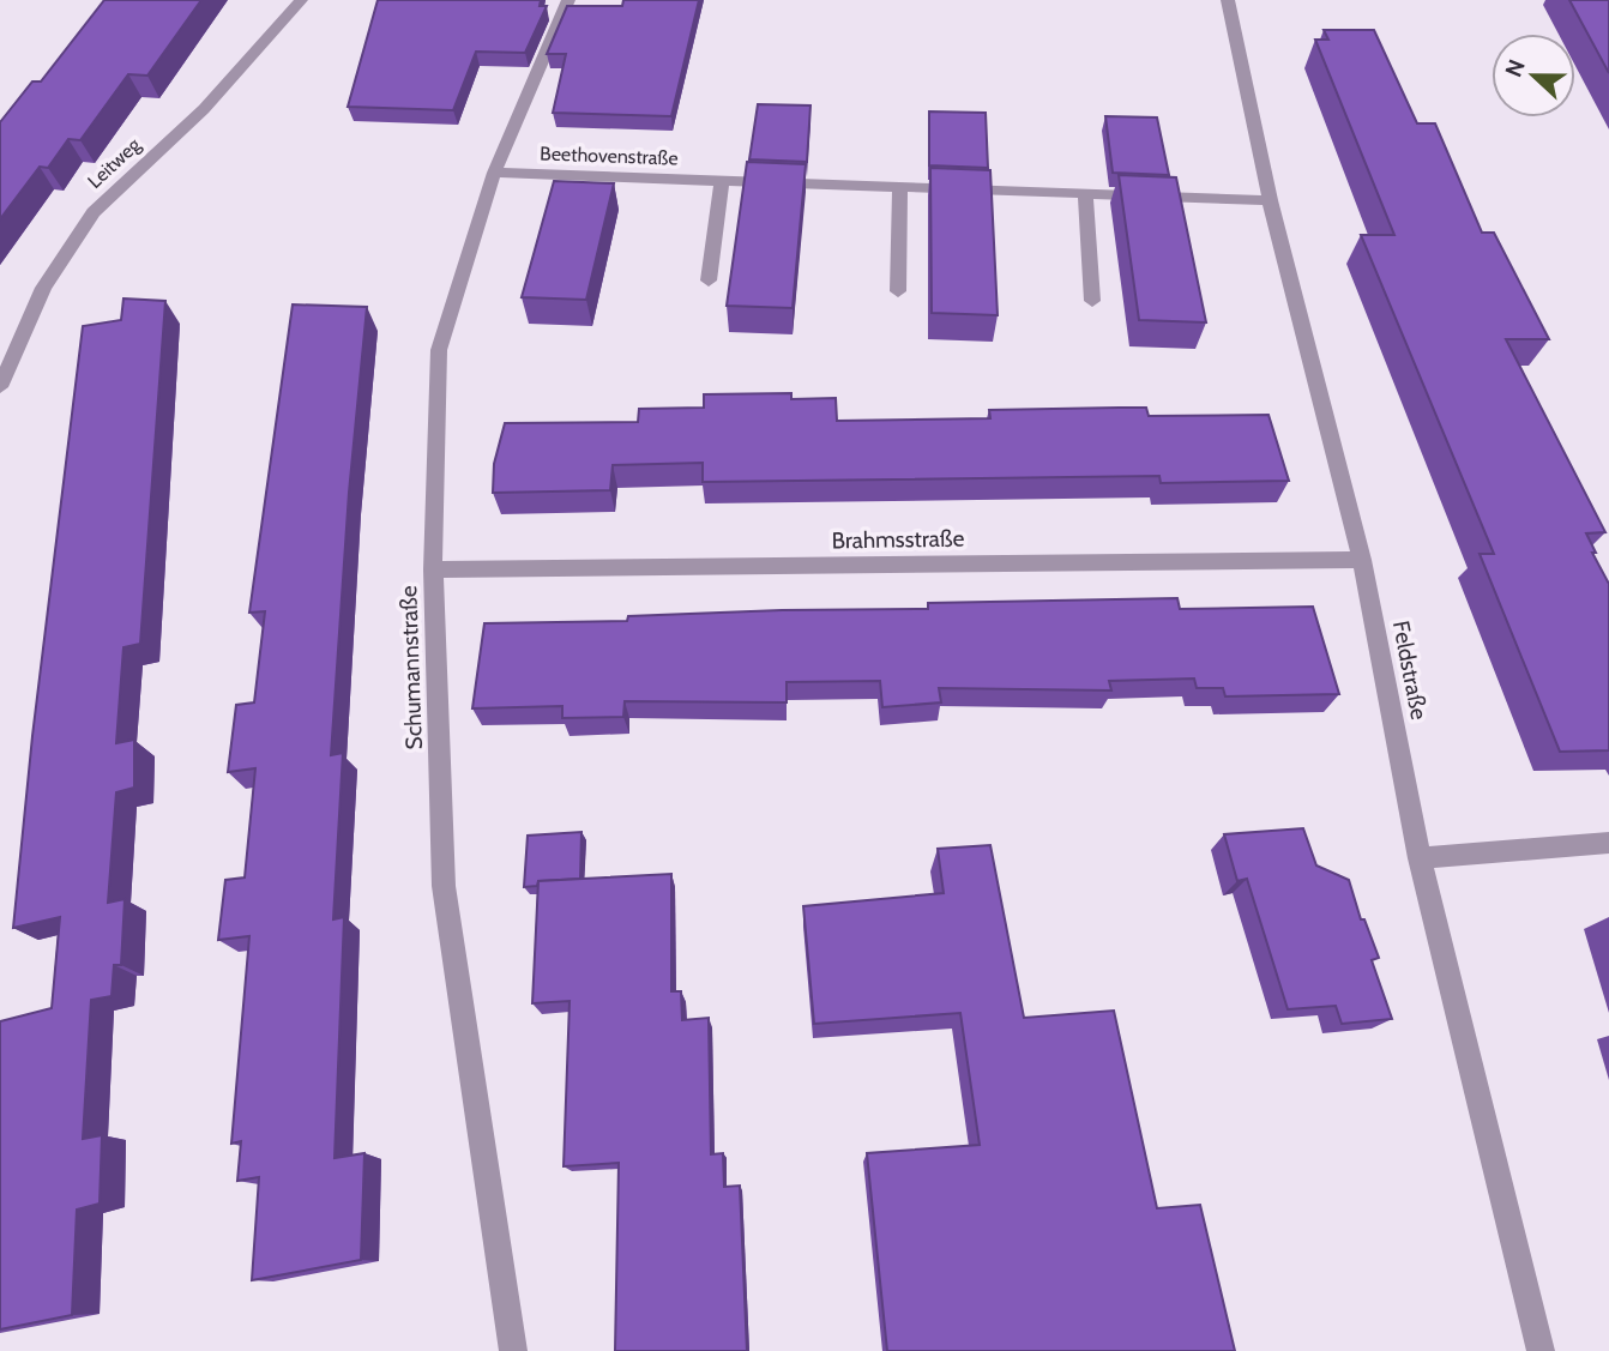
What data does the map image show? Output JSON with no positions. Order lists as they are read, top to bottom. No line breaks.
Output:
{"streets":{"street":["Beethovenstraße","Leitweg","Brahmsstraße","Schumannstraße","Feldstraße"]},"crossings":[["Beethovenstraße","Schumannstraße"],["Beethovenstraße","Feldstraße"],["Brahmsstraße","Schumannstraße"],["Brahmsstraße","Feldstraße"]],"north":"left"}
